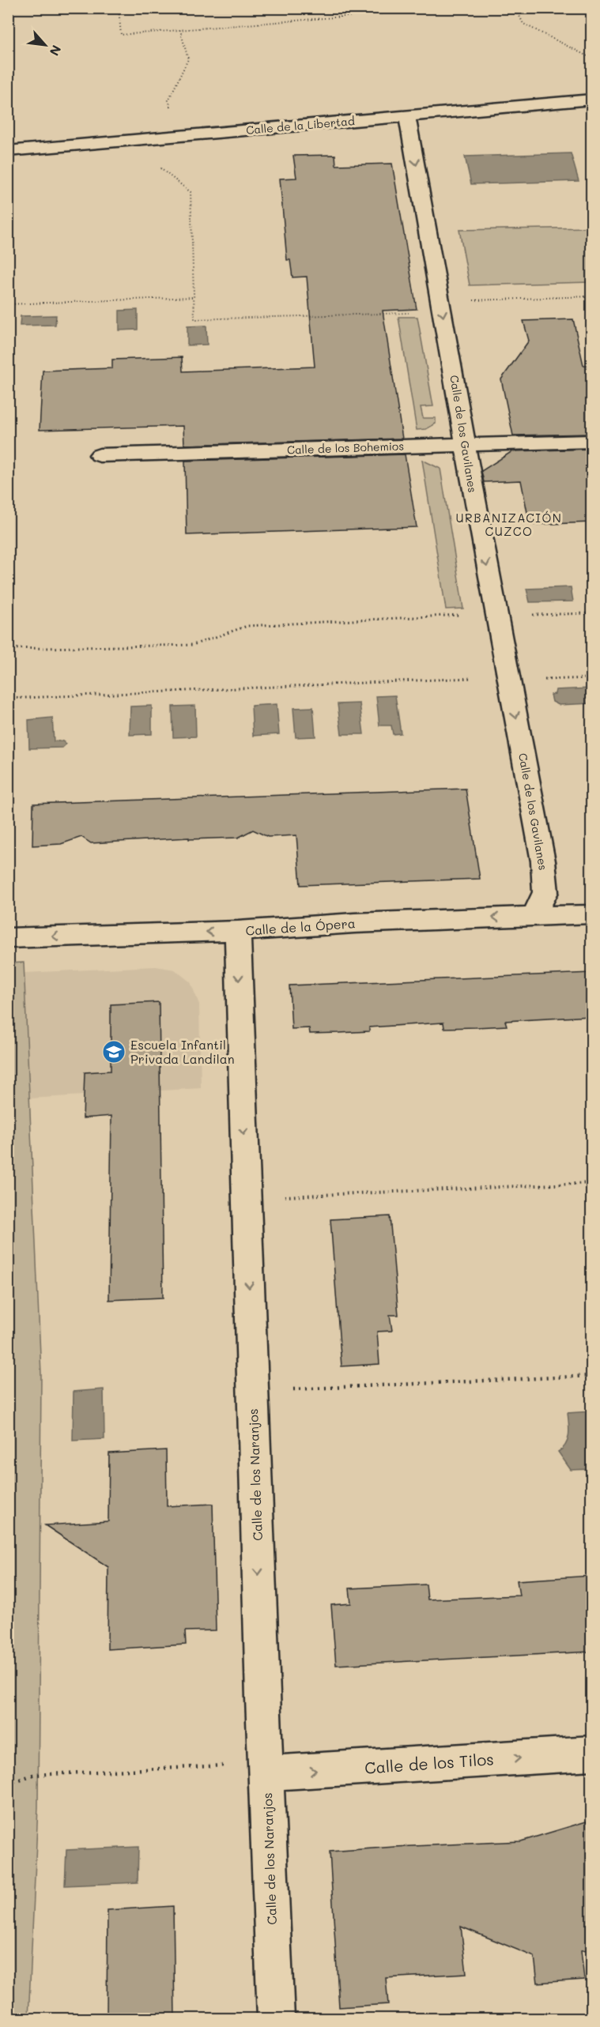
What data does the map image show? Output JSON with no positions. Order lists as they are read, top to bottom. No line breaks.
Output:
{"streets":{"street":["Calle de la Libertad","Calle de los Gavilanes","Calle de los Bohemios","Calle de la Ópera","Calle de los Naranjos","Calle de los Tilos"]},"crossings":[["Calle de la Libertad","Calle de los Gavilanes"],["Calle de los Gavilanes","Calle de los Bohemios"],["Calle de los Gavilanes","Calle de la Ópera"],["Calle de la Ópera","Calle de los Naranjos"],["Calle de los Naranjos","Calle de los Tilos"]],"one_way":["Calle de los Gavilanes","Calle de la Ópera","Calle de los Naranjos","Calle de los Tilos"],"districts":["URBANIZACIÓN CUZCO"],"places":{"school or university":["Escuela Infantil Privada Landilan"]},"north":"bottom right"}
